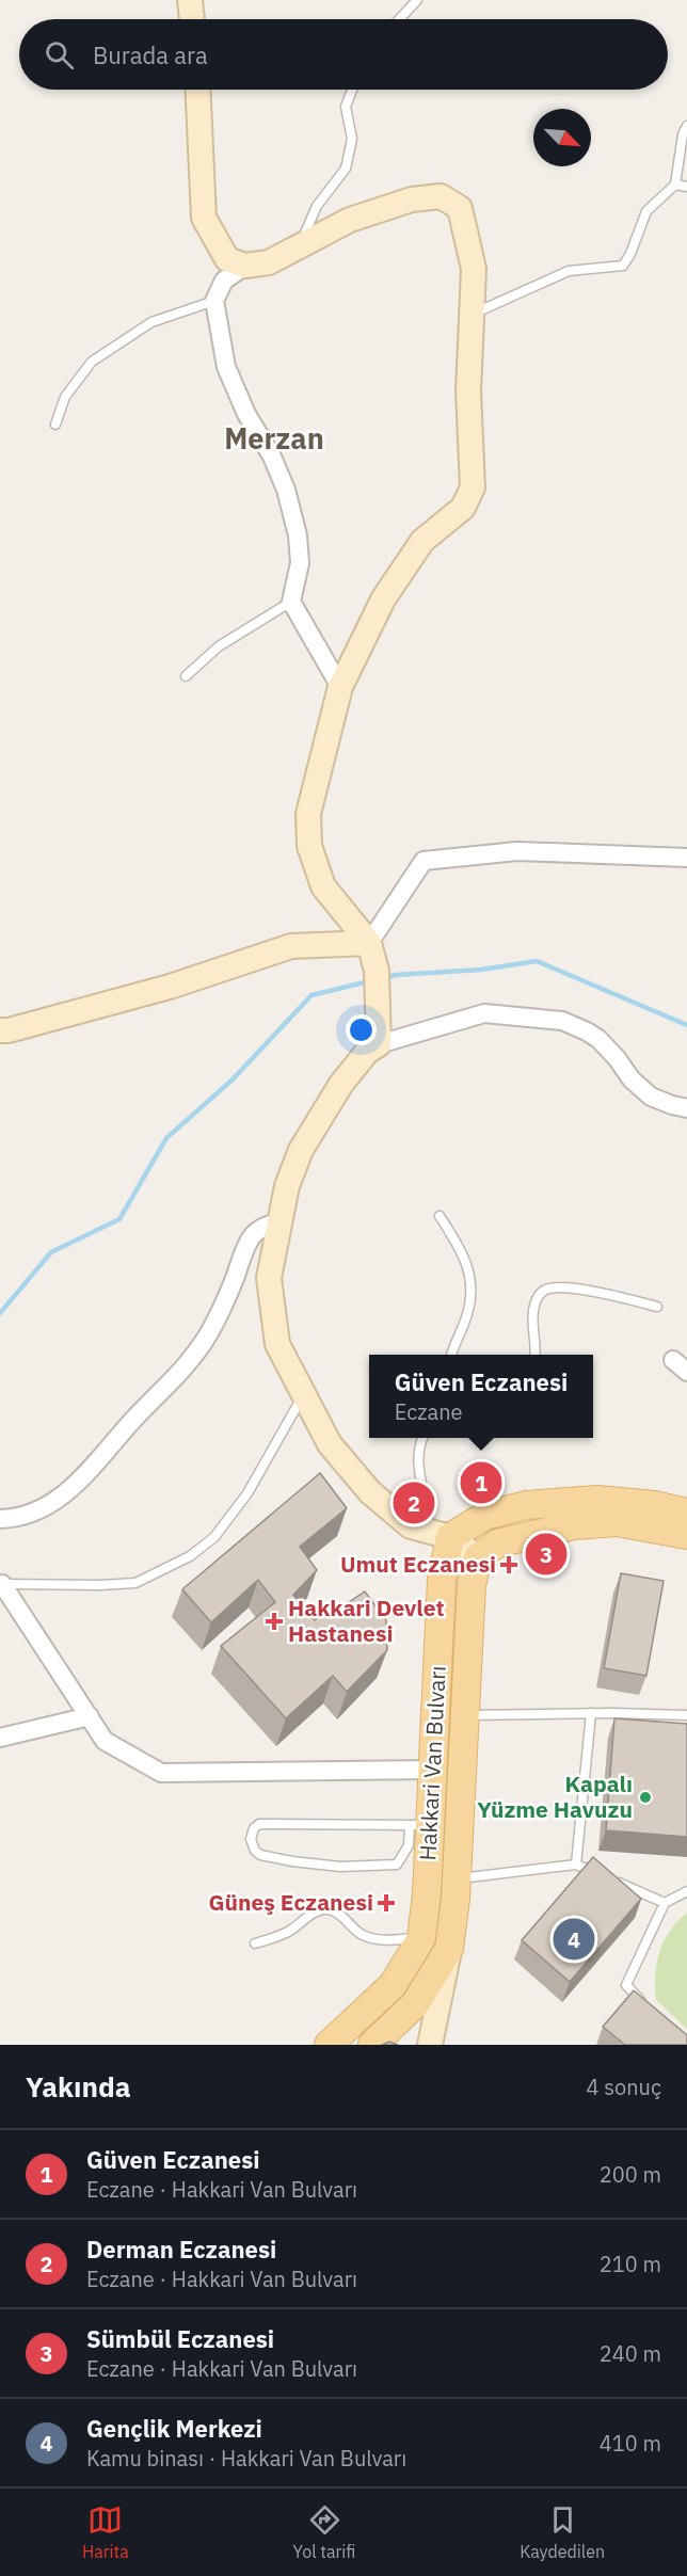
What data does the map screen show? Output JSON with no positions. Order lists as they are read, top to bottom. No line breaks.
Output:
{"streets":{"main road":["Hakkari Van Bulvarı"]},"districts":["Merzan"],"places":{"health":["Umut Eczanesi","Hakkari Devlet Hastanesi","Güneş Eczanesi"],"other":["Kapalı Yüzme Havuzu"]},"north":"bottom right","page":{"search":"Burada ara","popup":["Güven Eczanesi","Eczane"],"pins":["1","2","3","4"],"heading":["Yakında","4 sonuç"],"list":[{"mark":"1","name":"Güven Eczanesi","note":"Eczane · Hakkari Van Bulvarı","value":"200 m"},{"mark":"2","name":"Derman Eczanesi","note":"Eczane · Hakkari Van Bulvarı","value":"210 m"},{"mark":"3","name":"Sümbül Eczanesi","note":"Eczane · Hakkari Van Bulvarı","value":"240 m"},{"mark":"4","name":"Gençlik Merkezi","note":"Kamu binası · Hakkari Van Bulvarı","value":"410 m"}],"nav":["Harita","Yol tarifi","Kaydedilen"]}}
